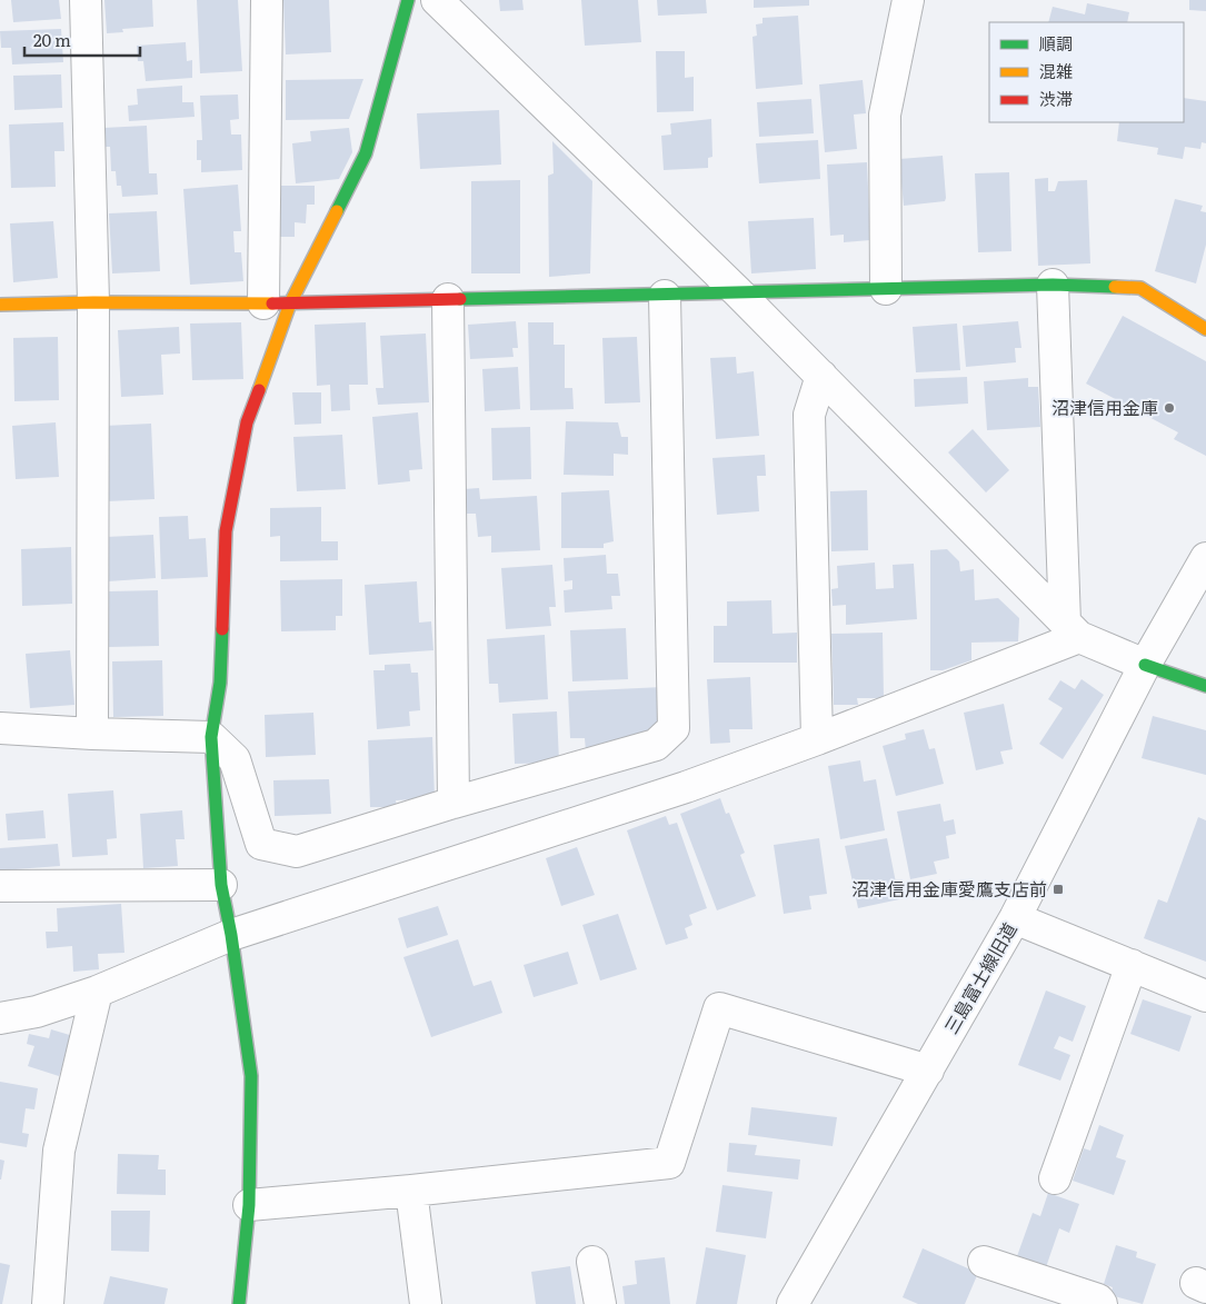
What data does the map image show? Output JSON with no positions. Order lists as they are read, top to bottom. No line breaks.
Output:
{"streets":{"street":["三島富士線旧道"]},"places":{"other":["沼津信用金庫"],"transit":["沼津信用金庫愛鷹支店前"]},"legend":["順調","混雑","渋滞"],"scale_bar":"20 m"}
